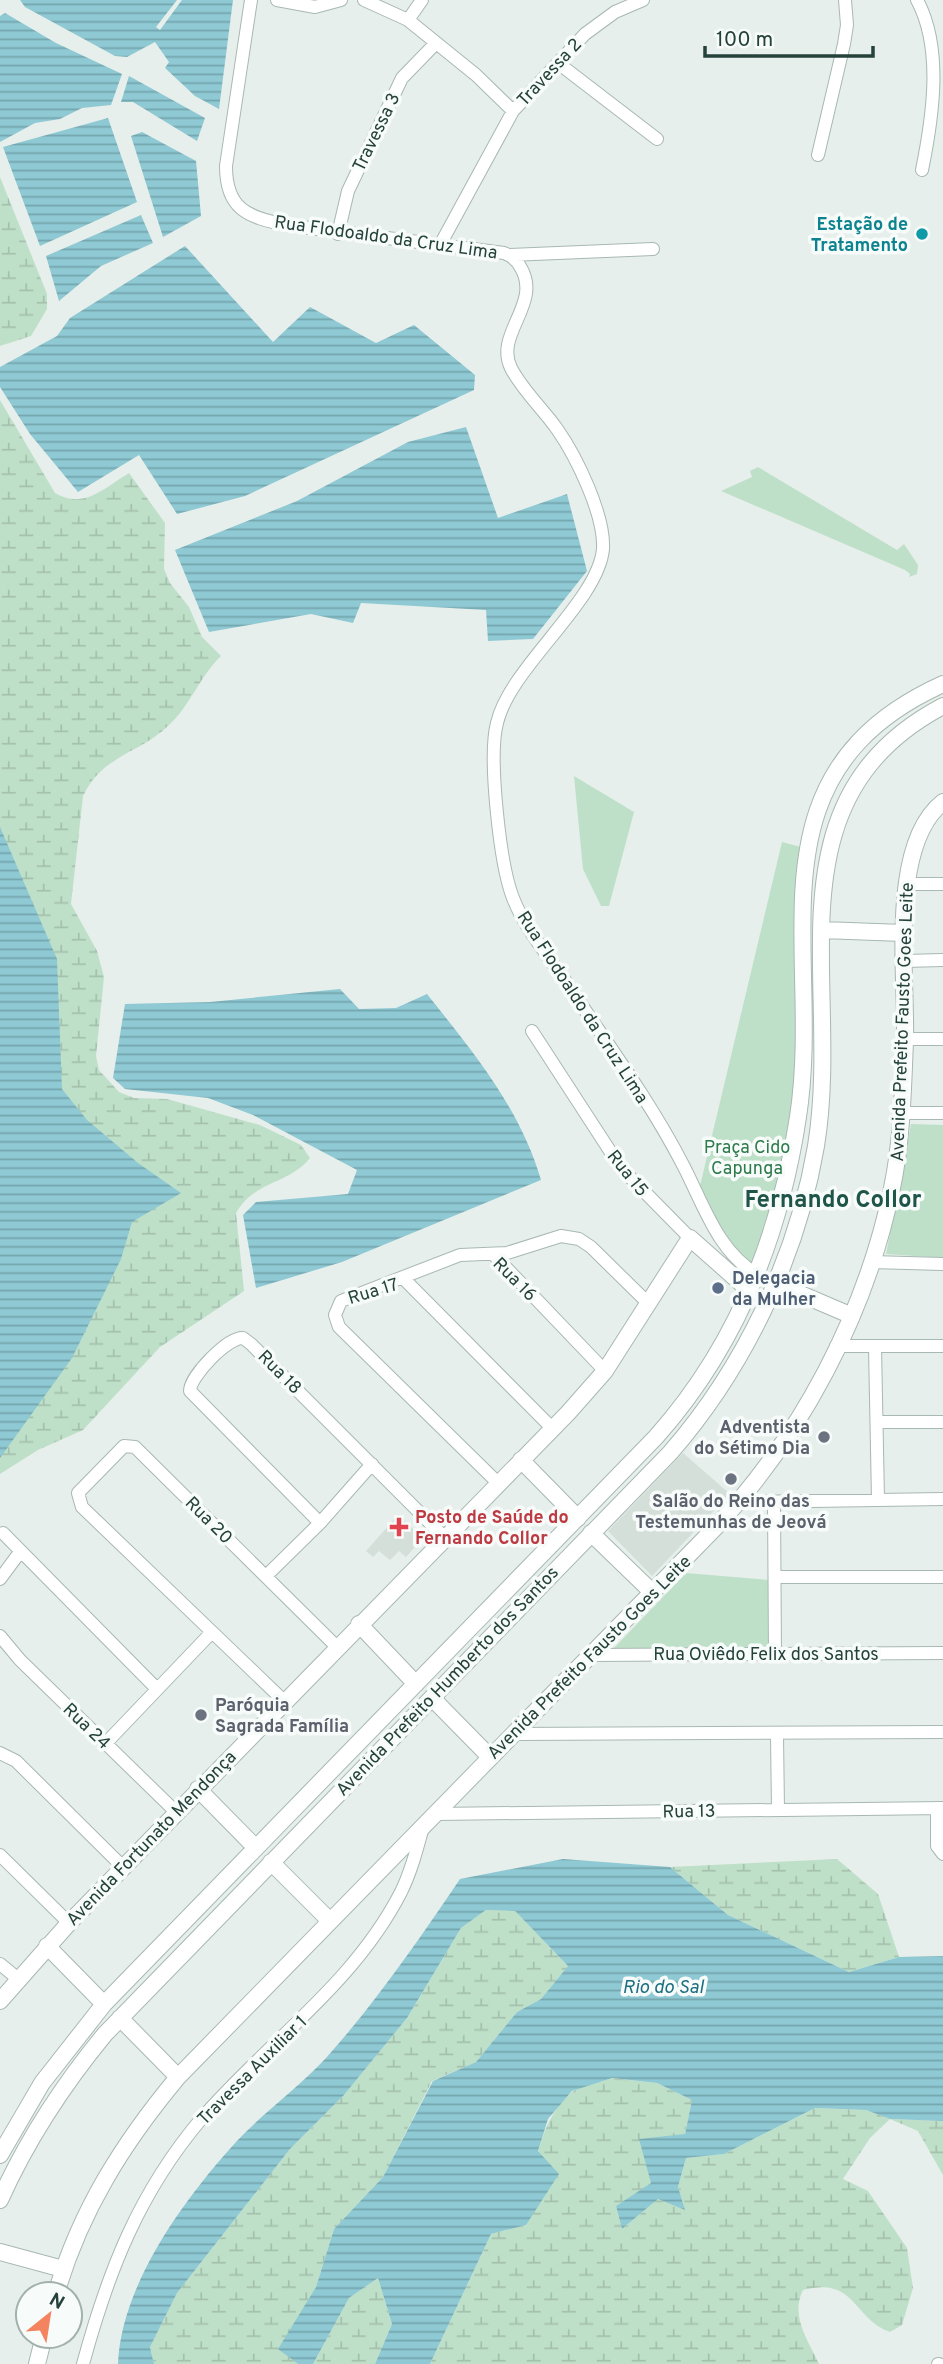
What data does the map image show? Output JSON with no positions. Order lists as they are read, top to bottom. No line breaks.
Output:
{"streets":{"street":["Travessa 2","Travessa 3","Rua Flodoaldo da Cruz Lima","Avenida Prefeito Fausto Goes Leite","Rua 15","Rua 16","Rua 17","Rua 18","Rua 20","Rua Oviêdo Felix dos Santos","Avenida Prefeito Humberto dos Santos","Rua 24","Rua 13","Avenida Fortunato Mendonça","Travessa Auxiliar 1"]},"crossings":[["Travessa 2","Rua Flodoaldo da Cruz Lima"],["Travessa 3","Rua Flodoaldo da Cruz Lima"],["Rua Flodoaldo da Cruz Lima","Avenida Prefeito Humberto dos Santos"],["Avenida Prefeito Fausto Goes Leite","Rua Oviêdo Felix dos Santos"],["Avenida Prefeito Fausto Goes Leite","Rua 13"],["Avenida Prefeito Fausto Goes Leite","Travessa Auxiliar 1"],["Rua 15","Avenida Prefeito Humberto dos Santos"],["Rua 15","Avenida Fortunato Mendonça"],["Rua 16","Rua 17"],["Rua 16","Avenida Fortunato Mendonça"],["Rua 17","Avenida Fortunato Mendonça"],["Rua 18","Avenida Fortunato Mendonça"],["Rua 20","Avenida Fortunato Mendonça"],["Rua 24","Avenida Fortunato Mendonça"]],"districts":["Fernando Collor"],"water":["Rio do Sal"],"parks":["Praça Cido Capunga"],"places":{"other":["Estação de Tratamento","Delegacia da Mulher","Adventista do Sétimo Dia","Salão do Reino das Testemunhas de Jeová","Paróquia Sagrada Família"],"health":["Posto de Saúde do Fernando Collor"]},"scale_bar":"100 m","north":"top right"}
